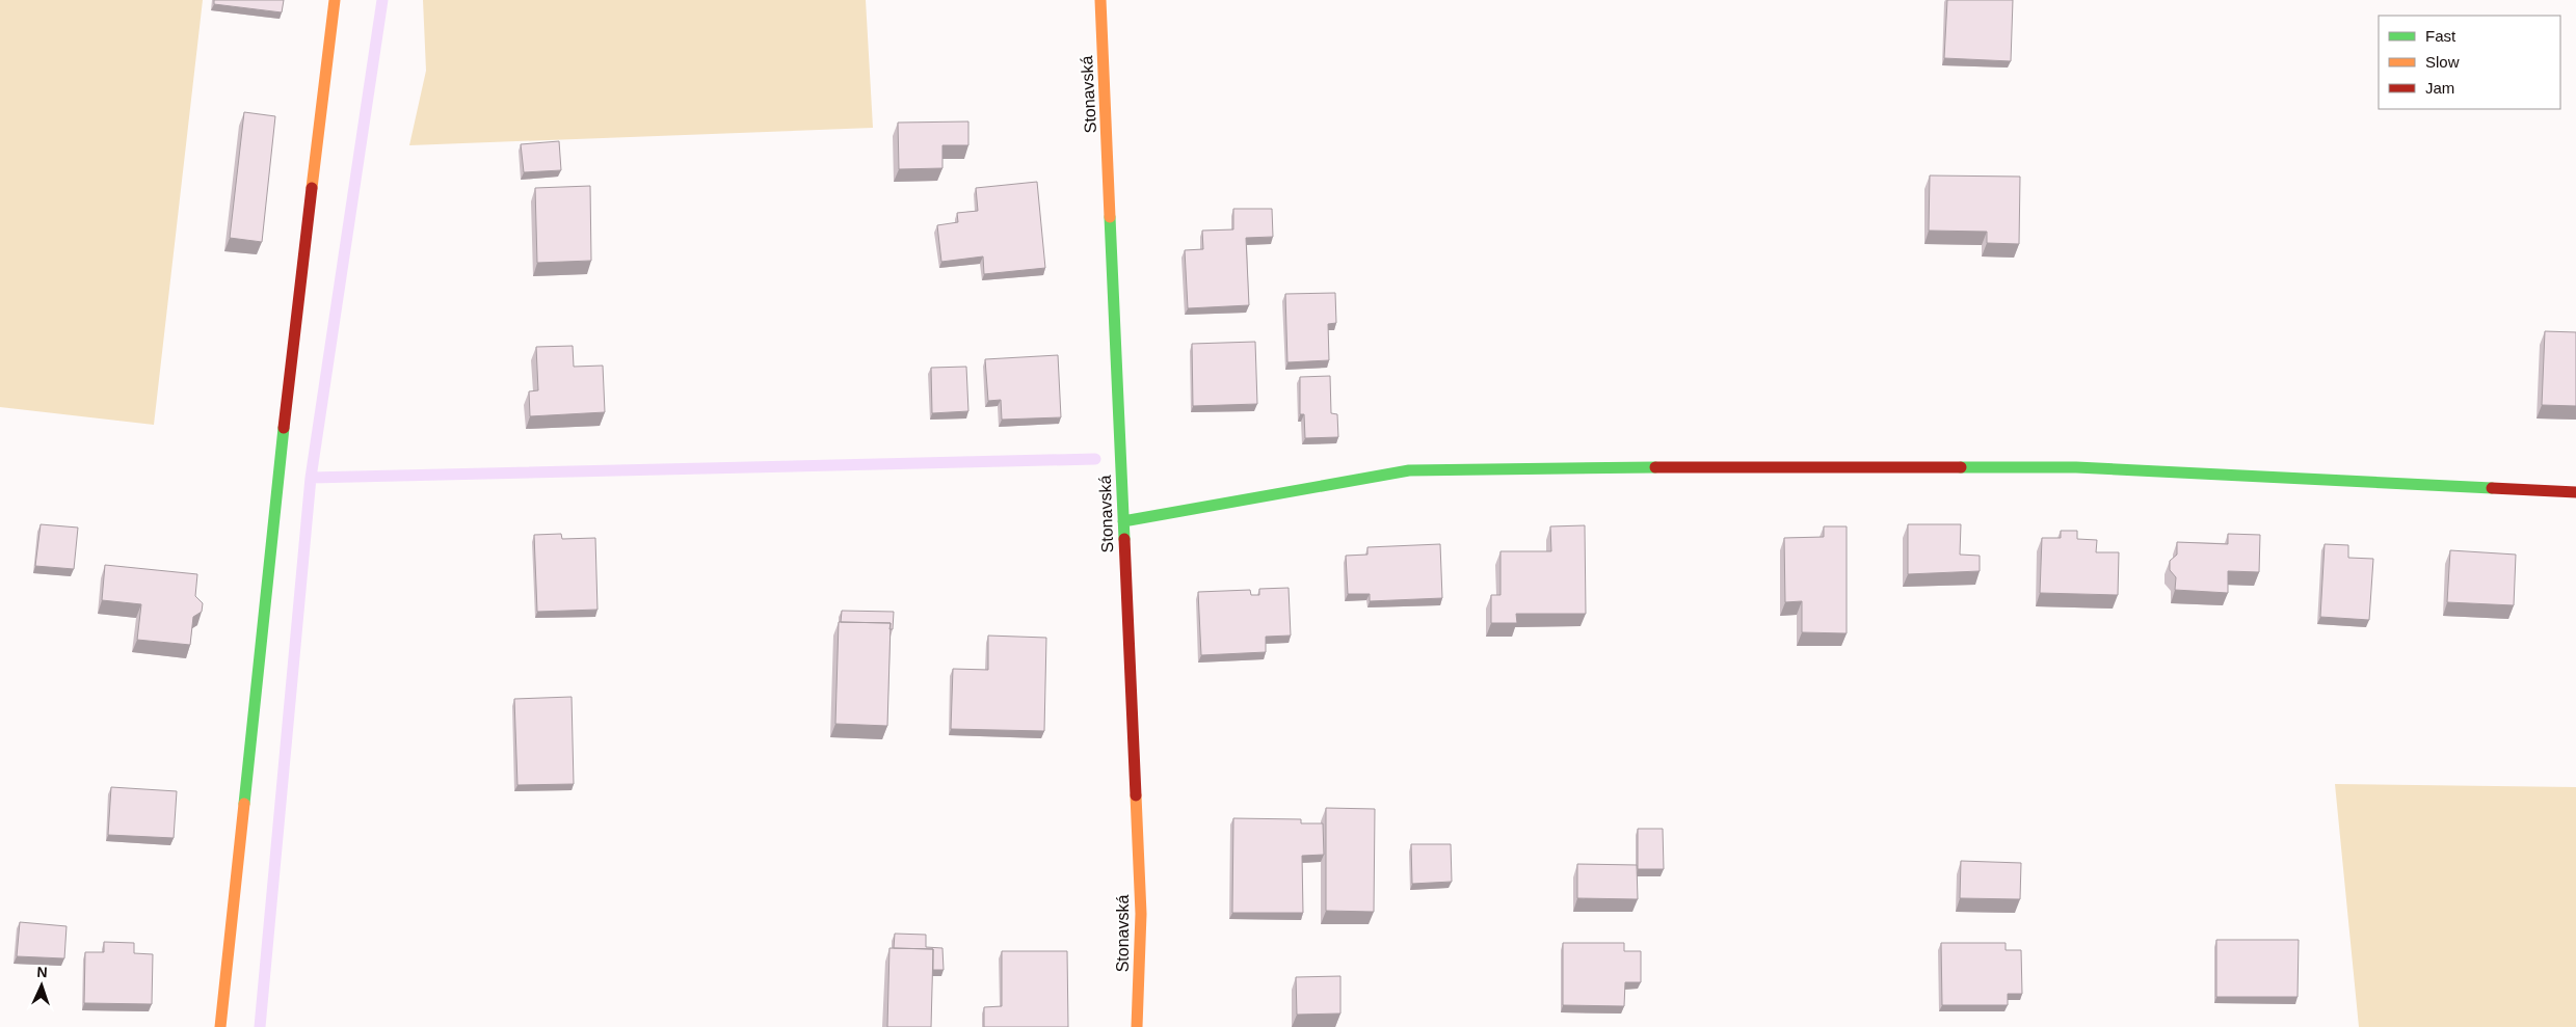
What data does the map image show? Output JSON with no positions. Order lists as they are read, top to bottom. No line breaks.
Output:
{"streets":{"street":["Stonavská"]},"legend":["Fast","Slow","Jam"],"north":"top"}
